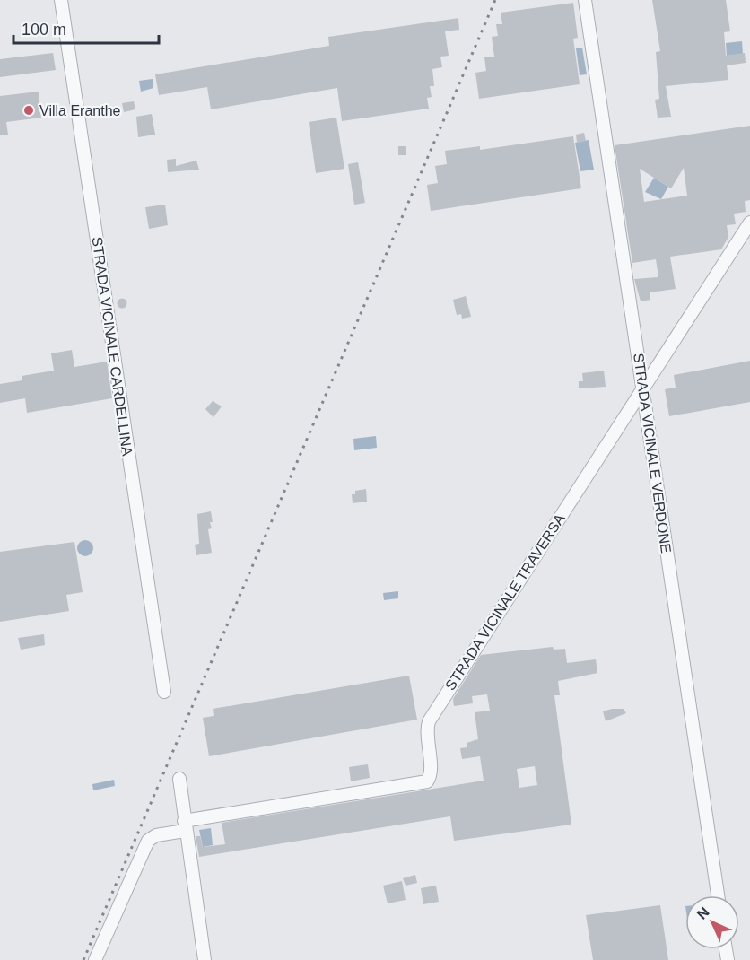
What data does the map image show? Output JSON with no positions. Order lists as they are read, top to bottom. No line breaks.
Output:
{"streets":{"street":["STRADA VICINALE CARDELLINA","STRADA VICINALE VERDONE","STRADA VICINALE TRAVERSA"]},"crossings":[["STRADA VICINALE VERDONE","STRADA VICINALE TRAVERSA"]],"places":["Villa Eranthe"],"scale_bar":"100 m","north":"top left"}
